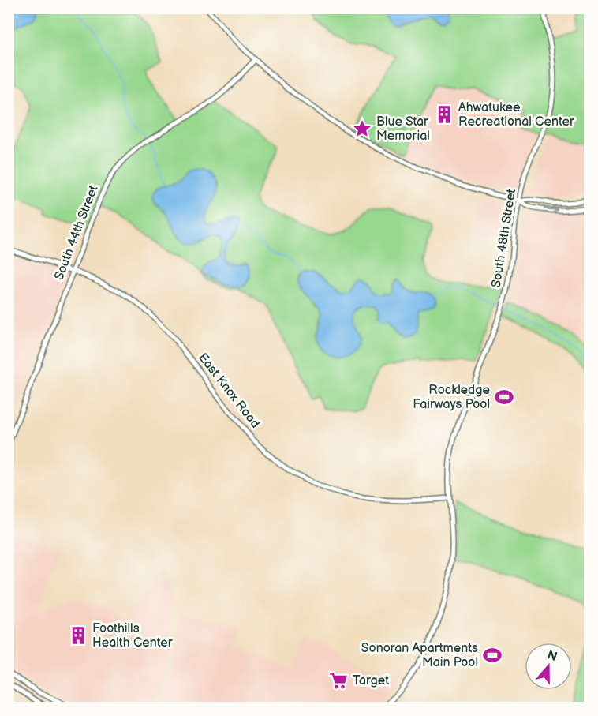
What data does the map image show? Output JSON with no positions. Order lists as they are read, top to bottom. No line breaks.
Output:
{"streets":{"main road":["South 44th Street","South 48th Street","East Knox Road"]},"crossings":[["South 44th Street","East Knox Road"],["South 48th Street","East Knox Road"]],"places":{"building":["Ahwatukee Recreational Center","Foothills Health Center"],"place":["Blue Star Memorial"],"sports":["Rockledge Fairways Pool","Sonoran Apartments Main Pool"],"supermarket":["Target"]},"north":"top"}
